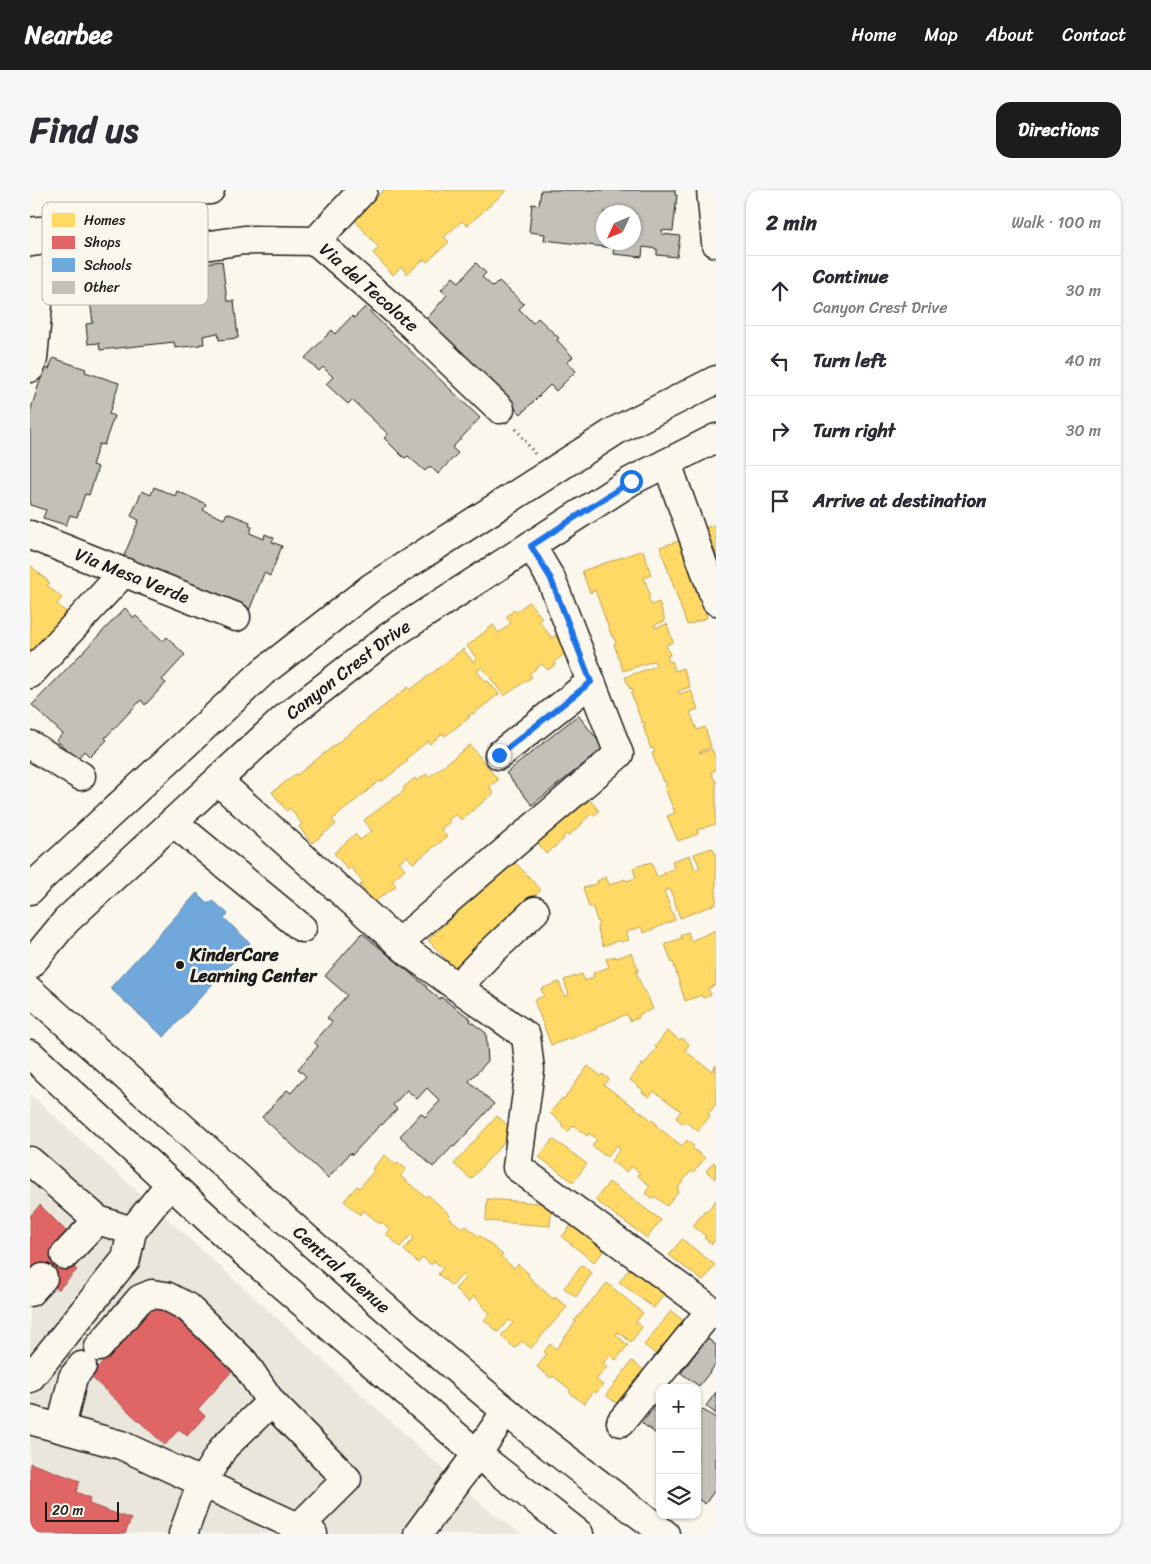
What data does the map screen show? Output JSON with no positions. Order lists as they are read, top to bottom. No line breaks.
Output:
{"streets":{"main road":["Via del Tecolote","Via Mesa Verde","Canyon Crest Drive","Central Avenue"]},"places":["KinderCare Learning Center"],"legend":["Homes","Shops","Schools","Other"],"scale_bar":"20 m","north":"bottom left","page":{"header":"Nearbee","nav":["Home","Map","About","Contact"],"title":"Find us","buttons":"Directions","heading":["2 min","Walk · 100 m"],"list":[["Continue","Canyon Crest Drive","30 m"],["Turn left","40 m"],["Turn right","30 m"],"Arrive at destination"],"map_buttons":["+","−"],"scale":"20 m"}}
